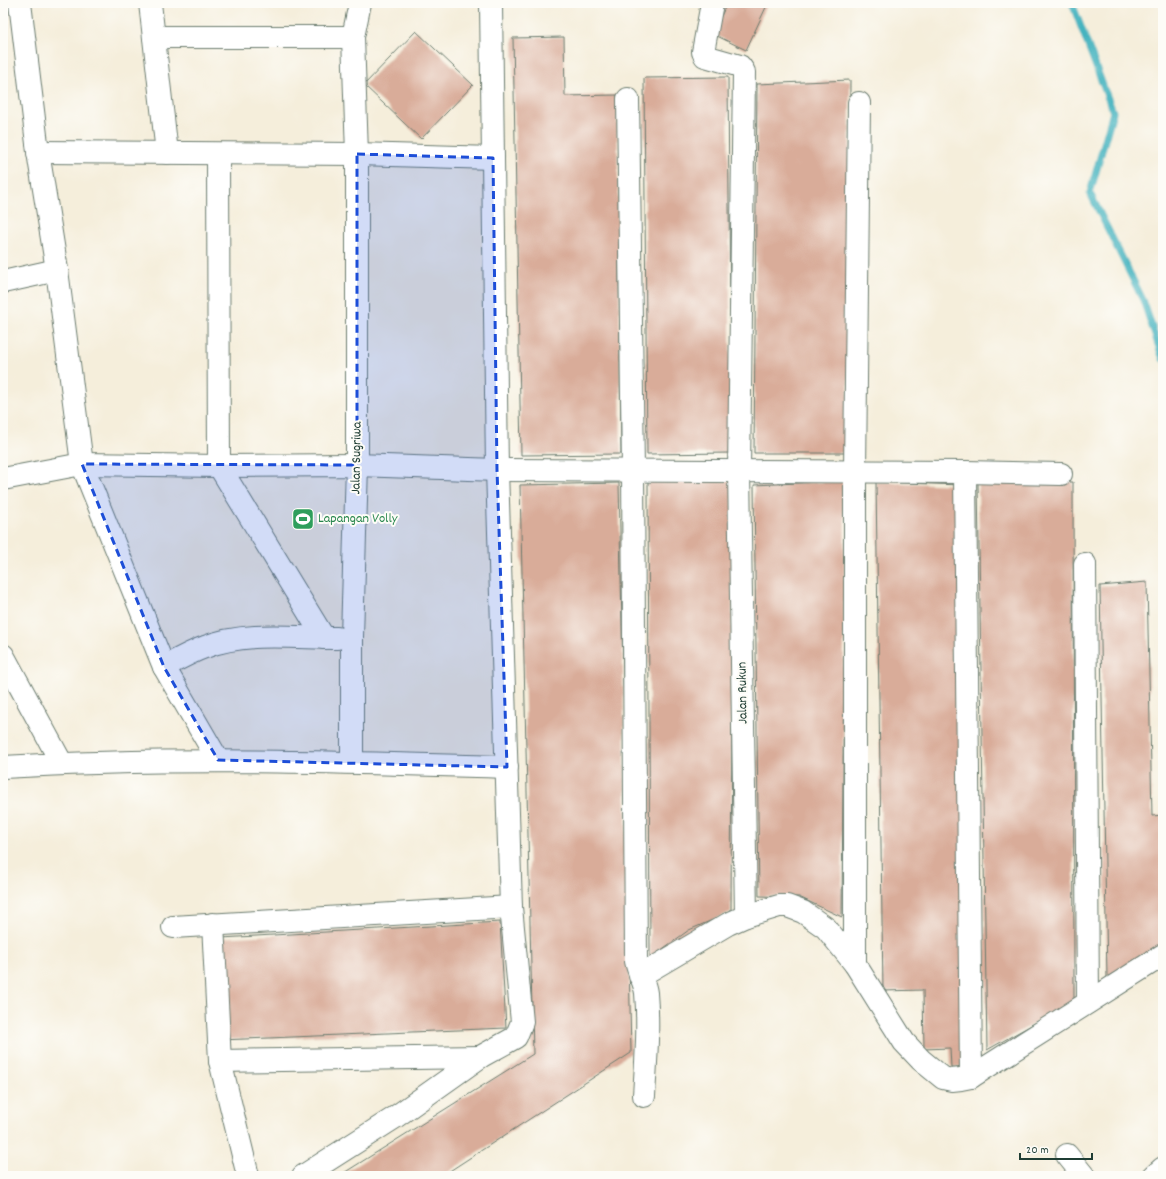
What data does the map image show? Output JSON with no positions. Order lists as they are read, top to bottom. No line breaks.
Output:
{"streets":{"street":["Jalan Sugriwa","Jalan Rukun"]},"places":{"sports":["Lapangan Volly"]},"scale_bar":"20 m"}
